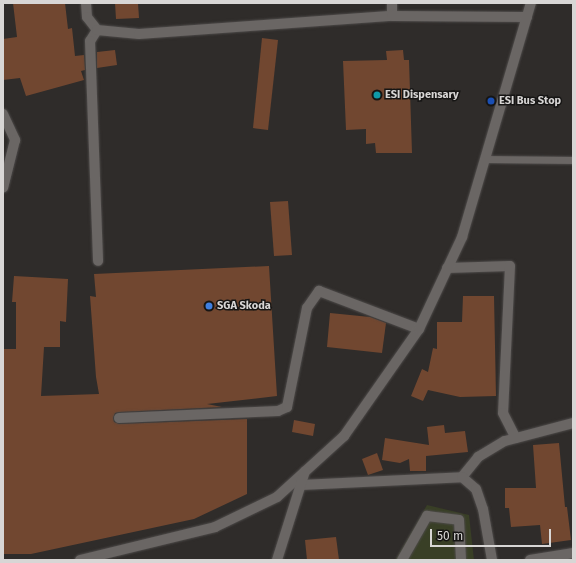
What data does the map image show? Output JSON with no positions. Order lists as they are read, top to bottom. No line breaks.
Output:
{"places":["ESI Dispensary","ESI Bus Stop","SGA Skoda"],"scale_bar":"50 m"}
